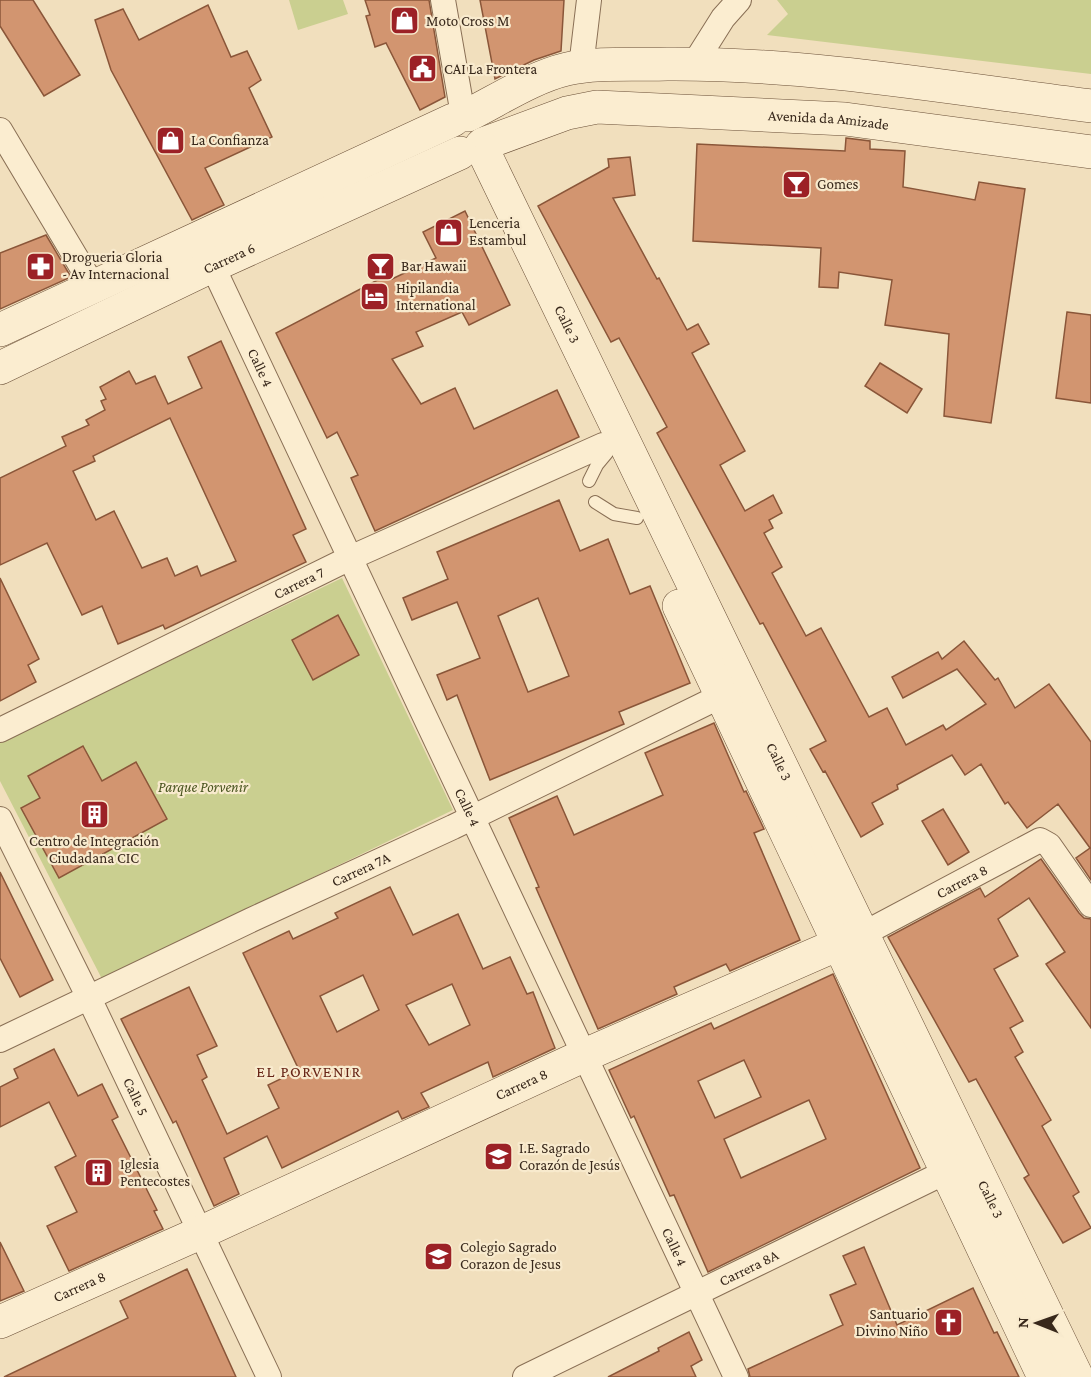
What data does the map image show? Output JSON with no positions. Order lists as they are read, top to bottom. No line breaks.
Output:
{"streets":{"street":["Avenida da Amizade","Carrera 6","Calle 3","Calle 4","Carrera 7","Carrera 7A","Carrera 8","Calle 5","Carrera 8A"]},"crossings":[["Avenida da Amizade","Carrera 6"],["Carrera 6","Calle 3"],["Carrera 6","Calle 4"],["Calle 3","Carrera 7"],["Calle 3","Carrera 7A"],["Calle 3","Carrera 8"],["Calle 3","Carrera 8A"],["Calle 4","Carrera 7"],["Calle 4","Carrera 7A"],["Calle 4","Carrera 8"],["Calle 4","Carrera 8A"],["Carrera 7A","Calle 5"],["Carrera 8","Calle 5"]],"districts":["EL PORVENIR"],"parks":["Parque Porvenir"],"places":{"shop":["Moto Cross M","La Confianza","Lenceria Estambul"],"public building":["CAI La Frontera"],"bar":["Gomes","Bar Hawaii"],"pharmacy":["Drogueria Gloria - Av Internacional"],"hotel":["Hipilandia International"],"building":["Centro de Integración Ciudadana CIC","Iglesia Pentecostes"],"school or university":["I.E. Sagrado Corazón de Jesús","Colegio Sagrado Corazon de Jesus"],"church":["Santuario Divino Niño"]},"north":"left"}
